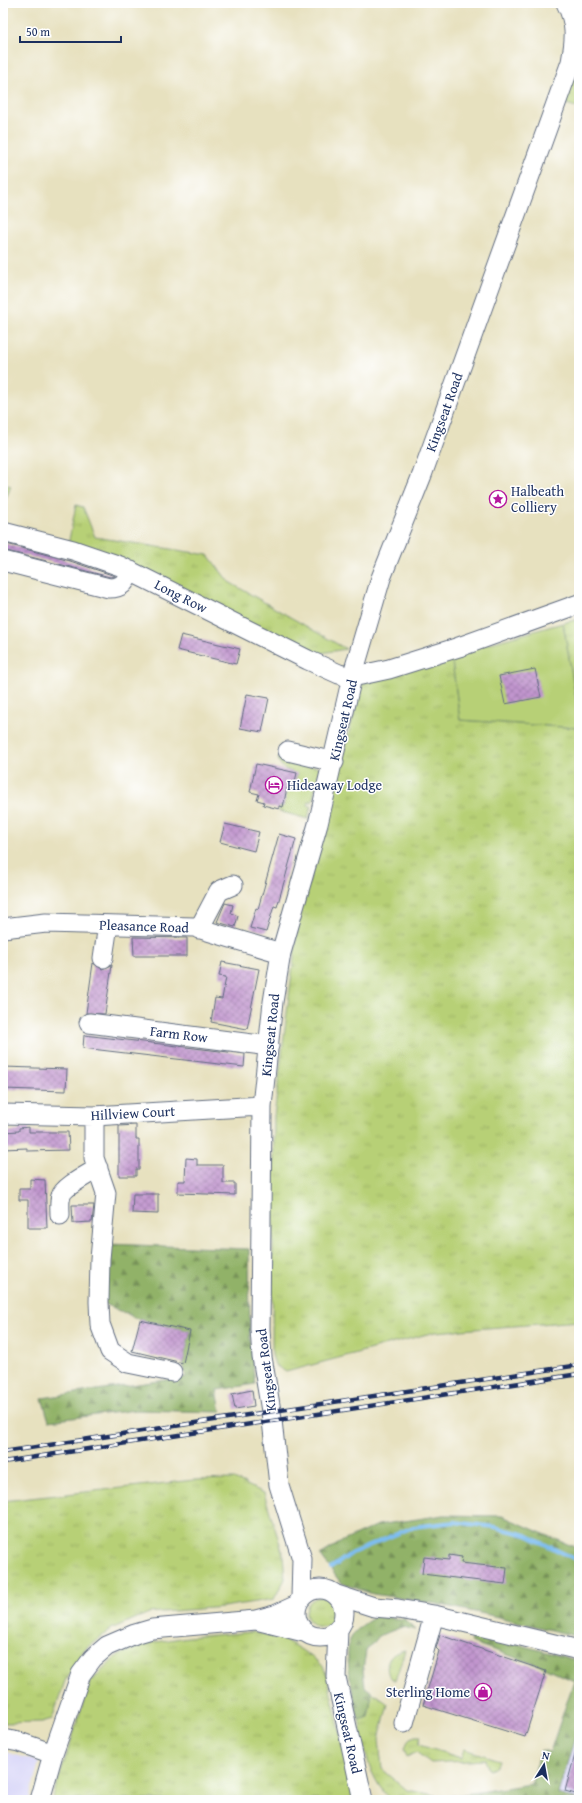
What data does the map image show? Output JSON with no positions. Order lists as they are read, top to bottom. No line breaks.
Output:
{"streets":{"street":["Kingseat Road","Long Row","Pleasance Road","Farm Row","Hillview Court"]},"crossings":[["Kingseat Road","Long Row"],["Kingseat Road","Pleasance Road"],["Kingseat Road","Farm Row"],["Kingseat Road","Hillview Court"]],"places":{"place":["Halbeath Colliery"],"hotel":["Hideaway Lodge"],"shop":["Sterling Home"]},"scale_bar":"50 m","north":"top"}
